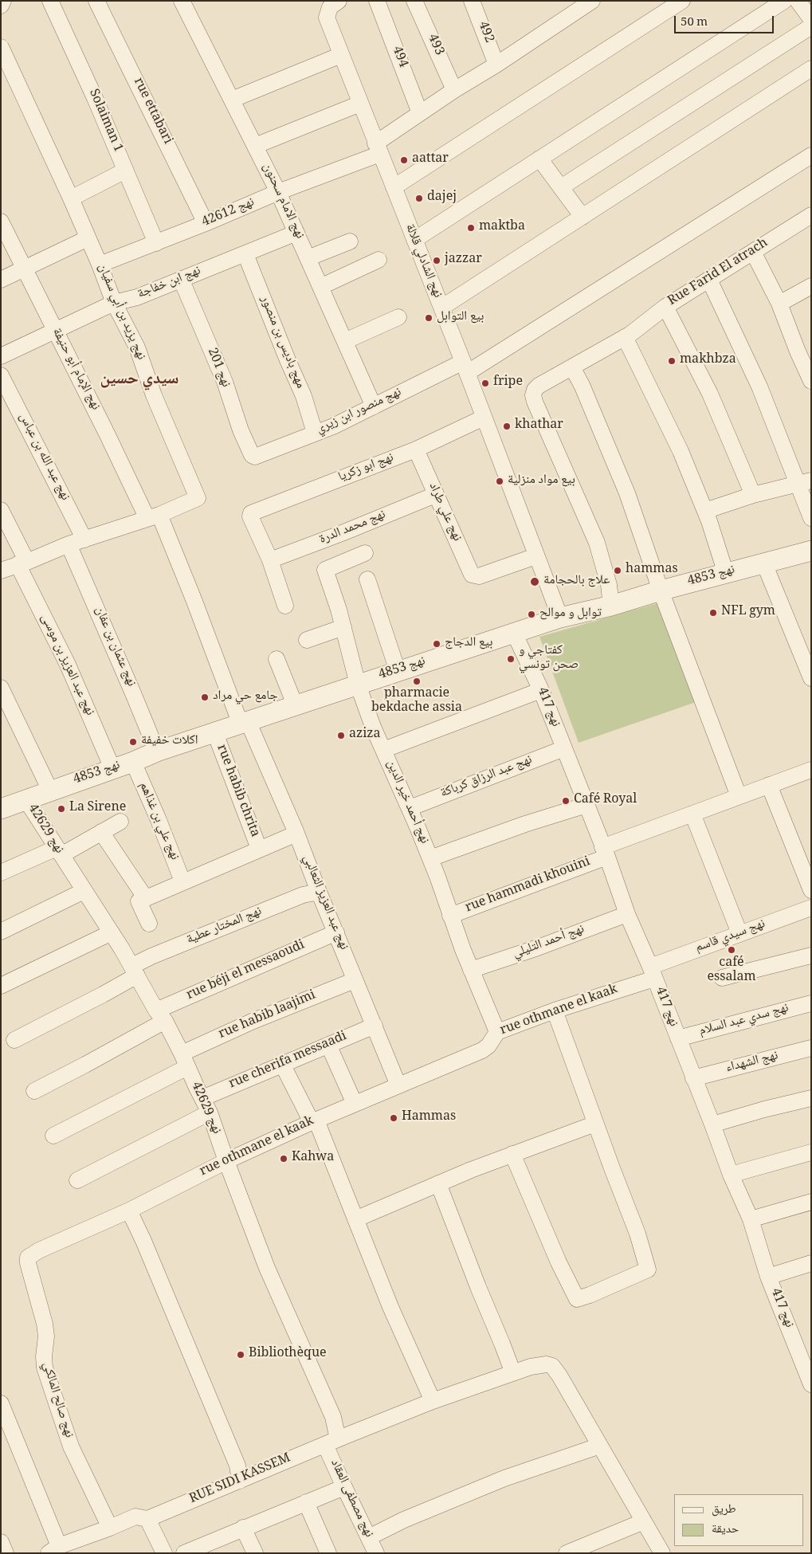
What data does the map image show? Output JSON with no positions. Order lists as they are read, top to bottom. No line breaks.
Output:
{"streets":{"street":["492","493","494","rue ettabari","Solaiman 1","نهج الامام سحنون","نهج 42612","نهج الشادلي قلالة","Rue Farid El atrach","نهج ابن خفاجة","نهج يزيد بن أبي سفيان","مهج باديس بن منصور","نهج 201","نهج الإمام أبو حنيفة","نهج منصور ابن زيري","نهج عبد الله بن عباس","نهج ابو زكريا","نهج علي طراد","نهج محمد الدرة","نهج 4853","نهج عثمان بن عفان","نهج عبد العزيز بن موسى","نهج 417","نهج عبد الرزاق كرباكة","rue habib chrita","نهج أحمد خير الدين","نهج علي بن غذاهم","نهج 42629","rue hammadi khouini","نهج عبد العزيز الثعالبي","نهج المختار عطية","نهج سيدي قاسم","نهج أحمد التليلي","rue béji el messaoudi","rue othmane el kaak","rue habib laajimi","نهج سدي عبد السلام","rue cherifa messaadi","نهج الشهداء","نهج صالح المالكي","RUE SIDI KASSEM","نهج مصطفى العقاد"]},"crossings":[["492","نهج 42612"],["493","نهج 42612"],["494","نهج 42612"],["rue ettabari","نهج 42612"],["Solaiman 1","نهج 42612"],["نهج الامام سحنون","نهج 42612"],["نهج الامام سحنون","نهج ابن خفاجة"],["نهج الامام سحنون","نهج منصور ابن زيري"],["نهج 42612","نهج الشادلي قلالة"],["نهج 42612","نهج يزيد بن أبي سفيان"],["نهج الشادلي قلالة","نهج منصور ابن زيري"],["نهج الشادلي قلالة","نهج ابو زكريا"],["نهج الشادلي قلالة","نهج علي طراد"],["نهج الشادلي قلالة","نهج 4853"],["Rue Farid El atrach","نهج 4853"],["نهج ابن خفاجة","نهج يزيد بن أبي سفيان"],["نهج ابن خفاجة","مهج باديس بن منصور"],["نهج ابن خفاجة","نهج 201"],["نهج ابن خفاجة","نهج الإمام أبو حنيفة"],["نهج يزيد بن أبي سفيان","نهج الإمام أبو حنيفة"],["نهج يزيد بن أبي سفيان","نهج عبد الله بن عباس"],["نهج يزيد بن أبي سفيان","نهج عثمان بن عفان"],["نهج يزيد بن أبي سفيان","نهج عبد العزيز بن موسى"],["مهج باديس بن منصور","نهج منصور ابن زيري"],["نهج 201","نهج منصور ابن زيري"],["نهج الإمام أبو حنيفة","نهج 4853"],["نهج الإمام أبو حنيفة","نهج عبد العزيز الثعالبي"],["نهج ابو زكريا","نهج علي طراد"],["نهج ابو زكريا","نهج محمد الدرة"],["نهج علي طراد","نهج محمد الدرة"],["نهج 4853","نهج عثمان بن عفان"],["نهج 4853","نهج عبد العزيز بن موسى"],["نهج 4853","نهج 417"],["نهج 4853","rue habib chrita"],["نهج 4853","نهج أحمد خير الدين"],["نهج 4853","نهج علي بن غذاهم"],["نهج 4853","نهج 42629"],["نهج 4853","نهج عبد العزيز الثعالبي"],["نهج 417","نهج عبد الرزاق كرباكة"],["نهج 417","rue hammadi khouini"],["نهج 417","نهج سيدي قاسم"],["نهج 417","نهج أحمد التليلي"],["نهج 417","rue othmane el kaak"],["نهج 417","نهج سدي عبد السلام"],["نهج 417","نهج الشهداء"],["نهج عبد الرزاق كرباكة","نهج أحمد خير الدين"],["نهج أحمد خير الدين","rue hammadi khouini"],["نهج أحمد خير الدين","نهج أحمد التليلي"],["نهج أحمد خير الدين","rue othmane el kaak"],["نهج 42629","نهج المختار عطية"],["نهج 42629","rue béji el messaoudi"],["نهج 42629","rue othmane el kaak"],["نهج 42629","rue habib laajimi"],["نهج 42629","rue cherifa messaadi"],["نهج 42629","RUE SIDI KASSEM"],["نهج 42629","نهج مصطفى العقاد"],["نهج عبد العزيز الثعالبي","نهج المختار عطية"],["نهج عبد العزيز الثعالبي","rue béji el messaoudi"],["نهج عبد العزيز الثعالبي","rue othmane el kaak"],["نهج عبد العزيز الثعالبي","rue habib laajimi"],["نهج عبد العزيز الثعالبي","rue cherifa messaadi"],["نهج سيدي قاسم","rue othmane el kaak"],["rue othmane el kaak","نهج صالح المالكي"],["نهج صالح المالكي","RUE SIDI KASSEM"],["RUE SIDI KASSEM","نهج مصطفى العقاد"]],"districts":["سيدي حسين"],"places":["aattar","dajej","maktba","jazzar","بيع التوابل","makhbza","fripe","khathar","بيع مواد منزلية","hammas","علاج بالحجامة","NFL gym","توابل و موالح","بيع الدجاج","كفتاجي و صحن تونسي","pharmacie bekdache assia","جامع حي مراد","aziza","اكلات خفيفة","Café Royal","La Sirene","café essalam","Hammas","Kahwa","Bibliothèque"],"legend":["طريق","حديقة"],"scale_bar":"50 m"}
